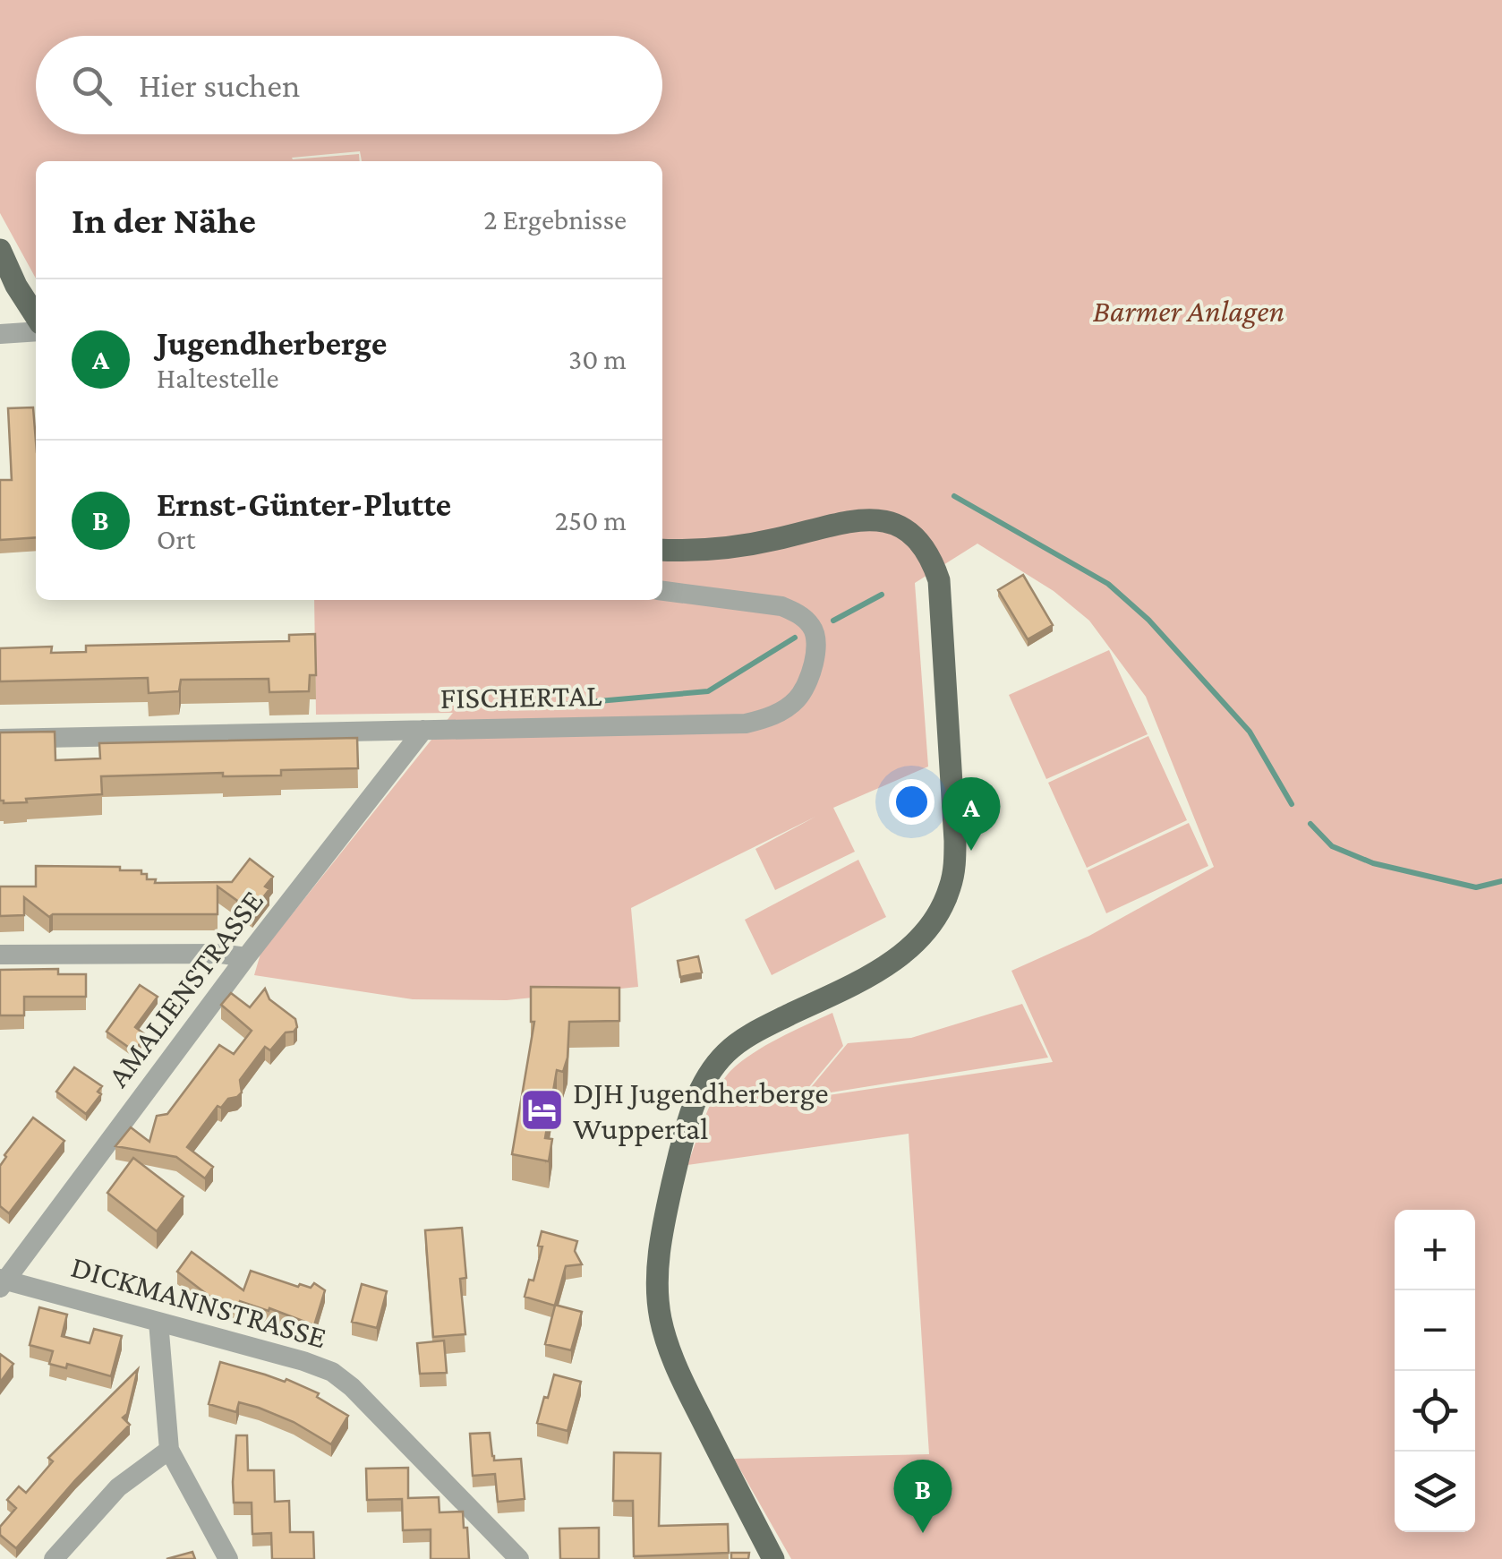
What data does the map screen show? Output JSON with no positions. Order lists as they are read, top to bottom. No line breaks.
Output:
{"streets":{"street":["FISCHERTAL","AMALIENSTRASSE","DICKMANNSTRASSE"]},"crossings":[["FISCHERTAL","AMALIENSTRASSE"],["AMALIENSTRASSE","DICKMANNSTRASSE"]],"parks":["Barmer Anlagen"],"places":{"hotel":["DJH Jugendherberge Wuppertal"]},"page":{"search":"Hier suchen","heading":["In der Nähe","2 Ergebnisse"],"list":[{"mark":"A","name":"Jugendherberge","note":"Haltestelle","value":"30 m"},{"mark":"B","name":"Ernst-Günter-Plutte","note":"Ort","value":"250 m"}],"pins":["A","B"],"map_buttons":["+","−"]}}
